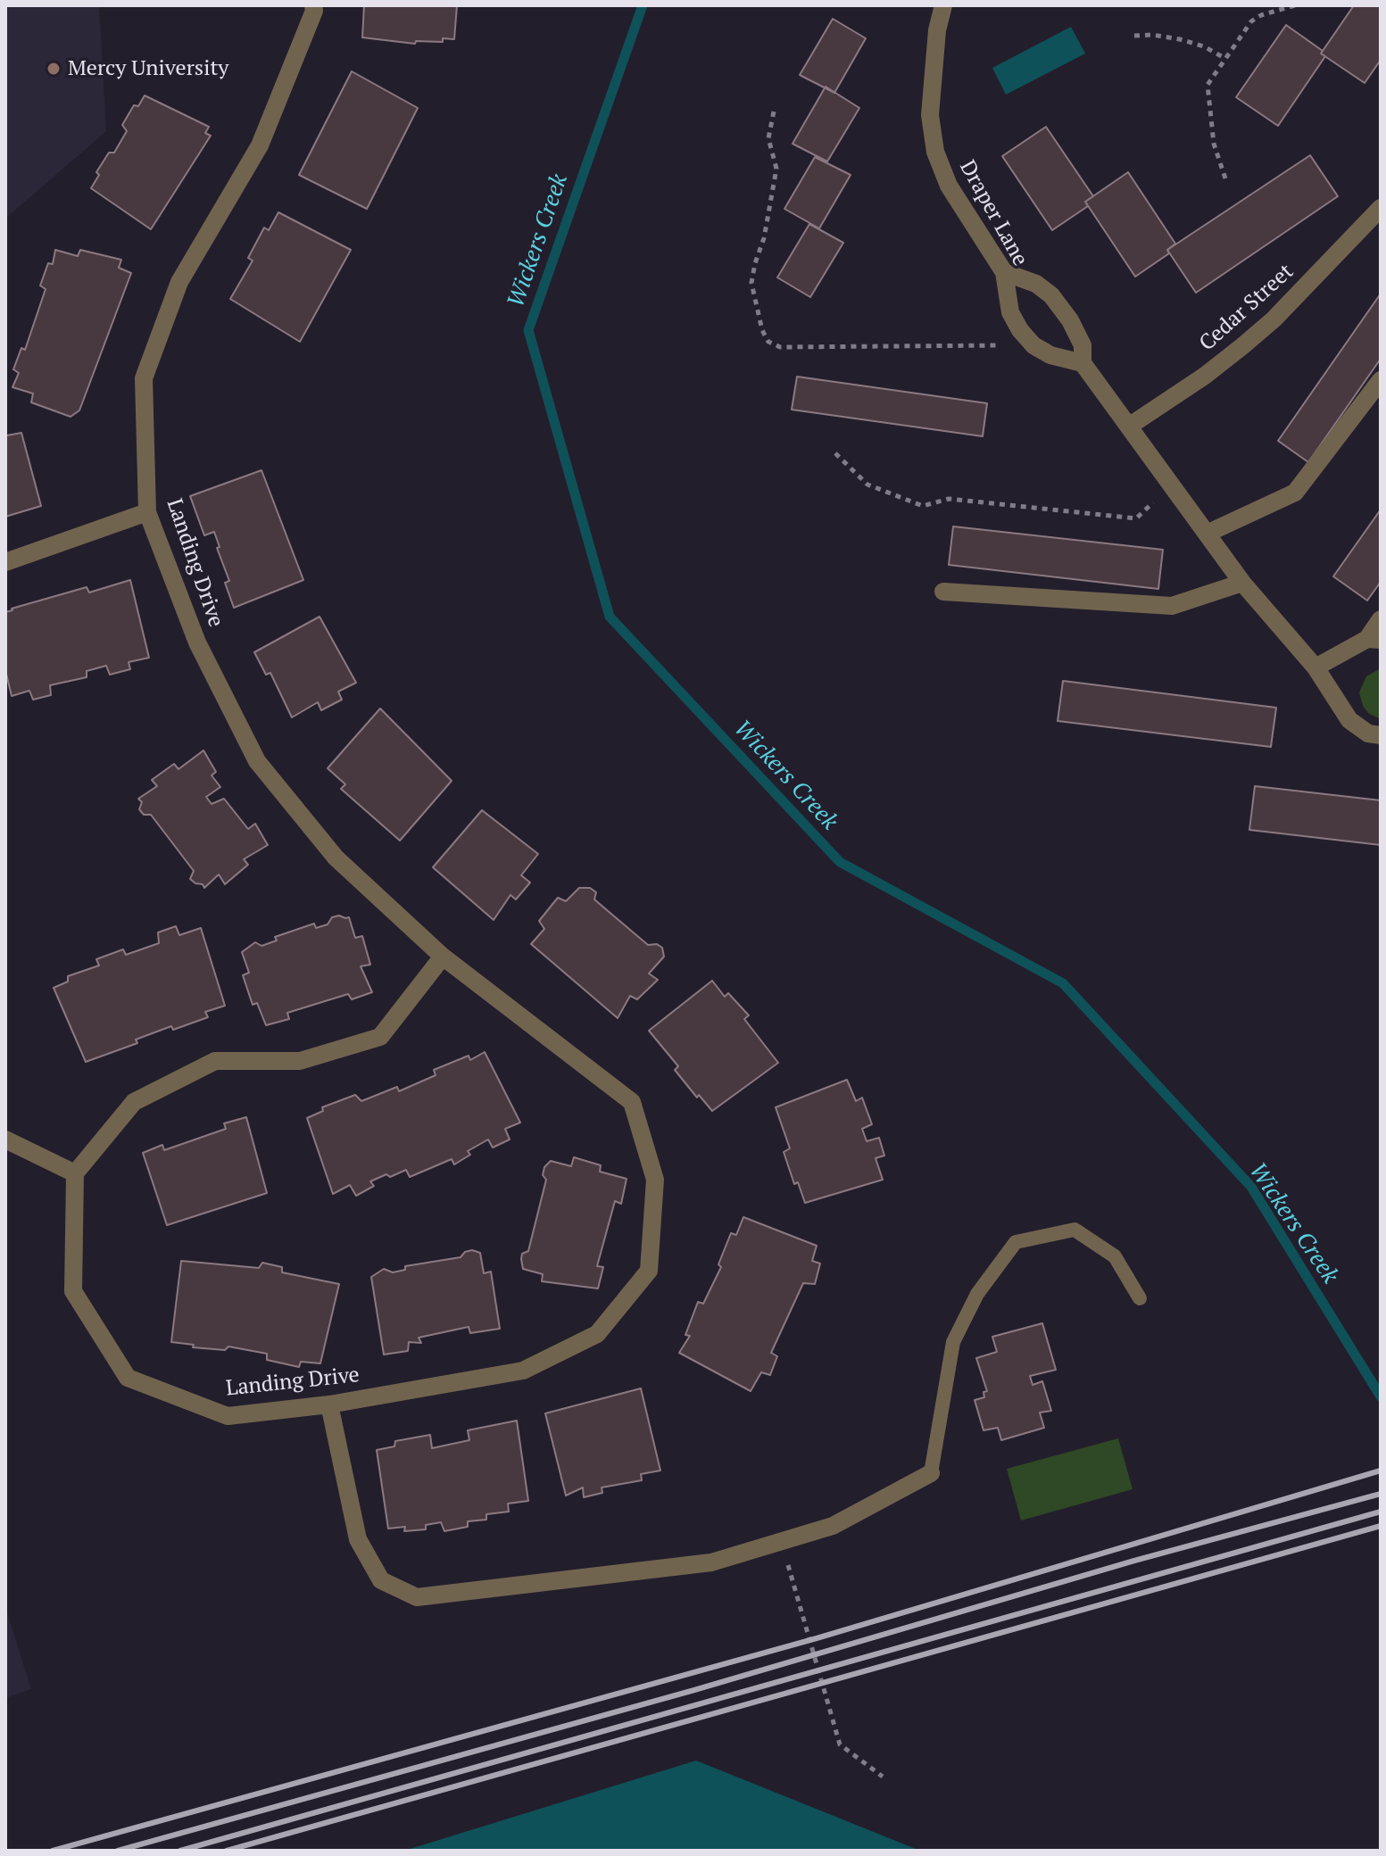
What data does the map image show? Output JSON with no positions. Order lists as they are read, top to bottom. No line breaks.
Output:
{"streets":{"street":["Draper Lane","Cedar Street","Landing Drive"]},"water":["Wickers Creek"],"places":["Mercy University"]}
